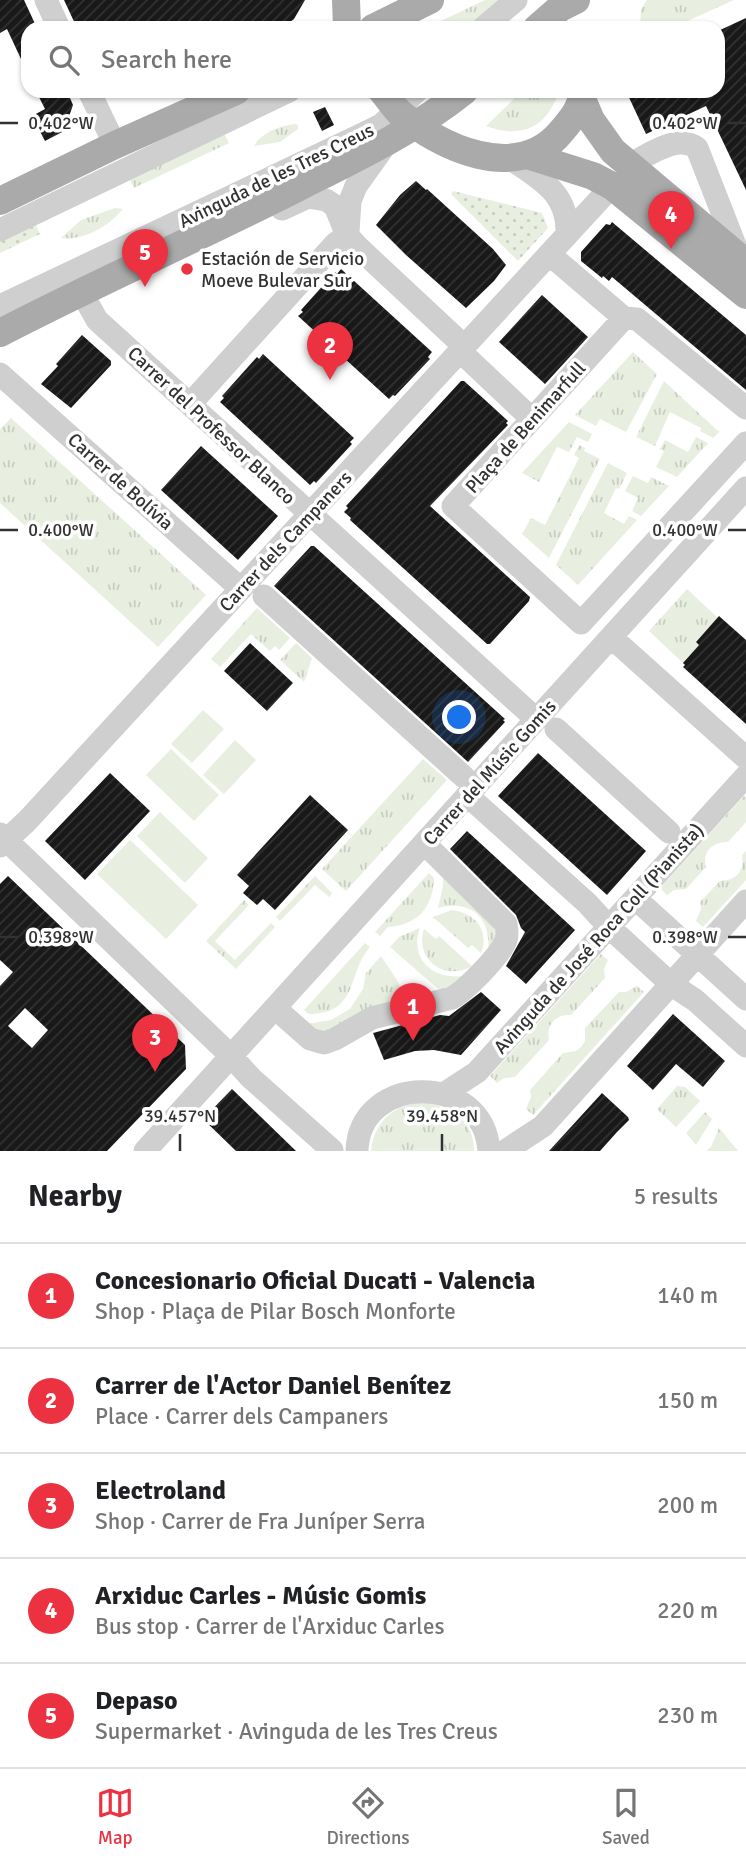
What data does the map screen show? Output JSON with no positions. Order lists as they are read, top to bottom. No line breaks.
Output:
{"streets":{"main road":["Avinguda de les Tres Creus"],"street":["Carrer del Professor Blanco","Plaça de Benimarfull","Carrer de Bolívia","Carrer dels Campaners","Carrer del Músic Gomis","Avinguda de José Roca Coll (Pianista)"]},"crossings":[["Avinguda de les Tres Creus","Carrer del Professor Blanco"],["Carrer del Professor Blanco","Carrer dels Campaners"],["Carrer del Professor Blanco","Carrer del Músic Gomis"],["Carrer de Bolívia","Carrer dels Campaners"]],"places":["Estación de Servicio Moeve Bulevar Sur"],"page":{"search":"Search here","pins":["4","5","2","1","3"],"heading":["Nearby","5 results"],"list":[{"mark":"1","name":"Concesionario Oficial Ducati - Valencia","note":"Shop · Plaça de Pilar Bosch Monforte","value":"140 m"},{"mark":"2","name":"Carrer de l'Actor Daniel Benítez","note":"Place · Carrer dels Campaners","value":"150 m"},{"mark":"3","name":"Electroland","note":"Shop · Carrer de Fra Juníper Serra","value":"200 m"},{"mark":"4","name":"Arxiduc Carles - Músic Gomis","note":"Bus stop · Carrer de l'Arxiduc Carles","value":"220 m"},{"mark":"5","name":"Depaso","note":"Supermarket · Avinguda de les Tres Creus","value":"230 m"}],"nav":["Map","Directions","Saved"]},"coordinates":["0.402°W","0.400°W","0.398°W","39.457°N","39.458°N"]}
